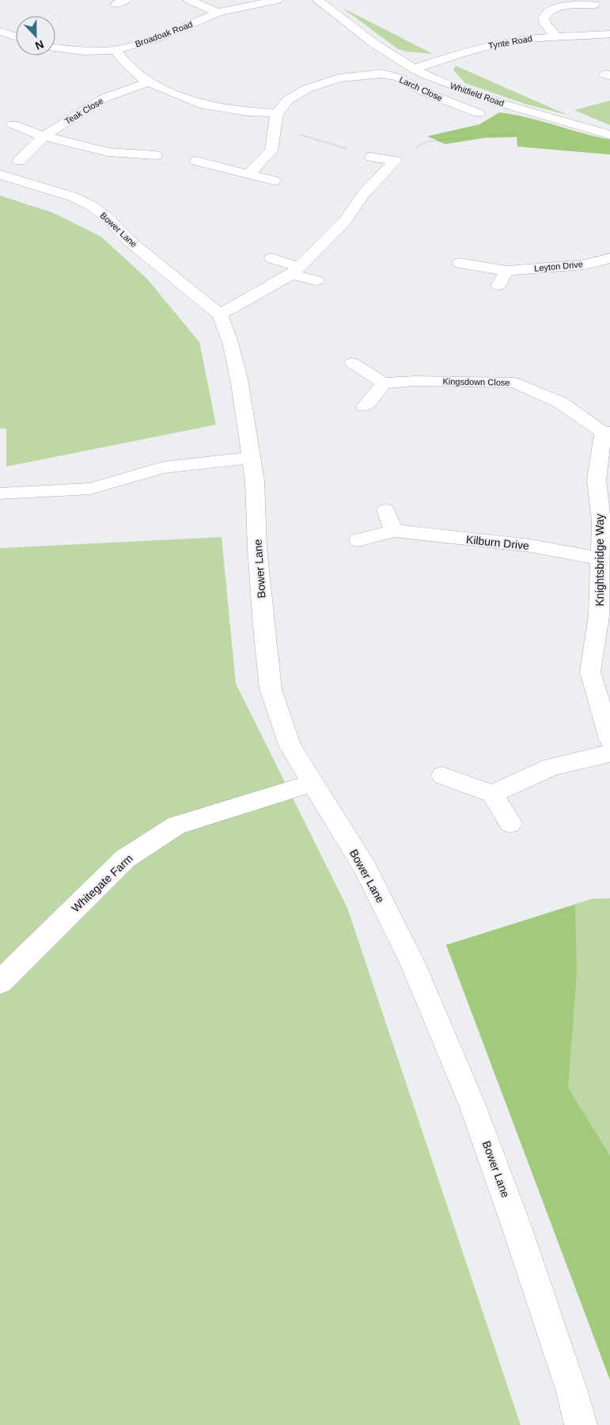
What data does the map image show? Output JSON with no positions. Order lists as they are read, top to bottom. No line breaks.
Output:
{"streets":{"street":["Broadoak Road","Tynte Road","Larch Close","Whitfield Road","Teak Close","Bower Lane","Leyton Drive","Kingsdown Close","Kilburn Drive","Knightsbridge Way","Whitegate Farm"]},"crossings":[["Tynte Road","Whitfield Road"],["Bower Lane","Whitegate Farm"],["Kingsdown Close","Knightsbridge Way"],["Kilburn Drive","Knightsbridge Way"]],"north":"bottom"}
